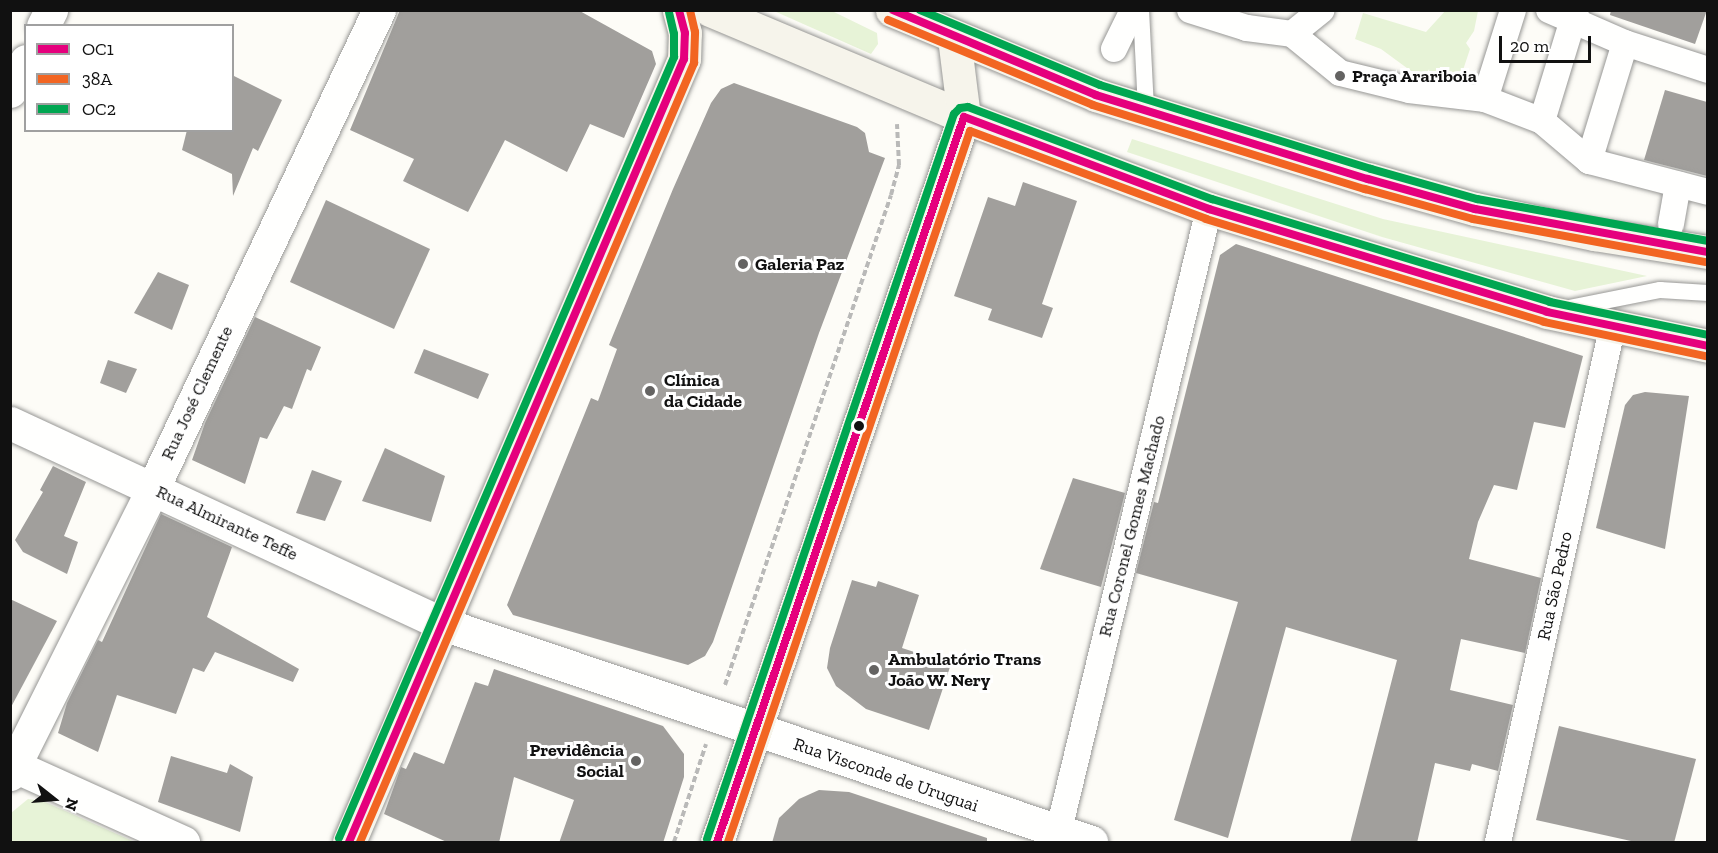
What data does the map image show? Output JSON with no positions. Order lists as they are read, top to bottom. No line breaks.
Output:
{"streets":{"street":["Rua José Clemente","Rua Almirante Teffe","Rua Coronel Gomes Machado","Rua São Pedro","Rua Visconde de Uruguai"]},"crossings":[["Rua José Clemente","Rua Almirante Teffe"],["Rua Almirante Teffe","Rua Visconde de Uruguai"],["Rua Coronel Gomes Machado","Rua Visconde de Uruguai"]],"places":["Praça Arariboia","Galeria Paz","Clínica da Cidade","Ambulatório Trans João W. Nery","Previdência Social"],"lines":["transit line OC1","transit line 38A","transit line OC2"],"legend":["OC1","38A","OC2"],"scale_bar":"20 m","north":"right"}
